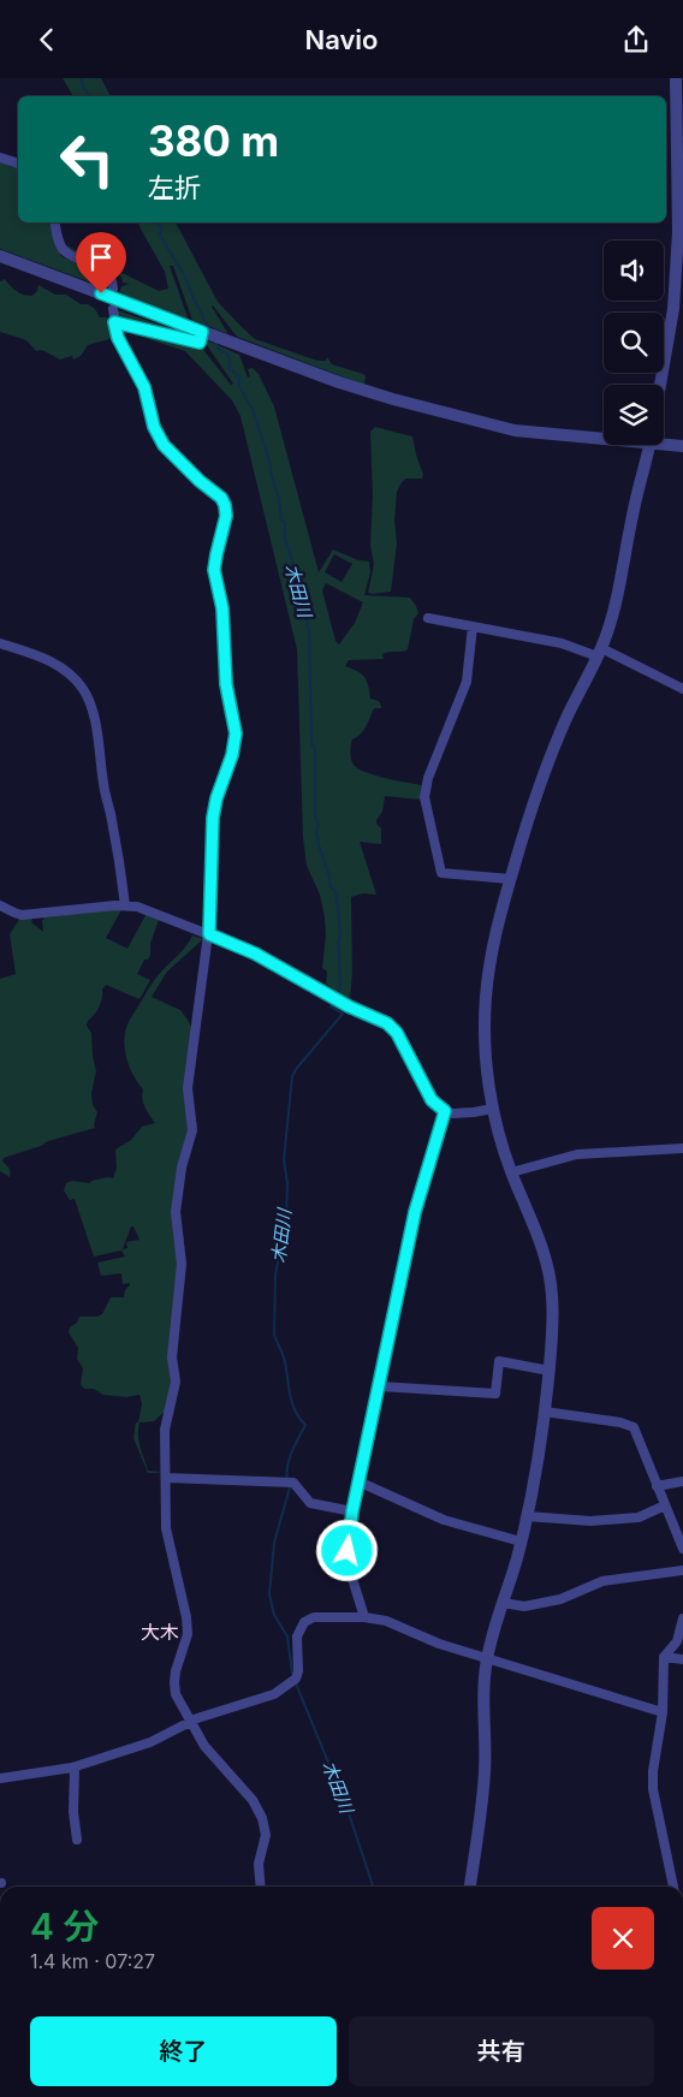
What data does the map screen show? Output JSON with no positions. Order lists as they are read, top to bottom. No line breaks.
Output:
{"districts":["大木"],"water":["木田川"],"page":{"header":"Navio","turn":["380 m","左折"],"heading":["4 分","1.4 km · 07:27"],"buttons":["終了","共有"]}}
